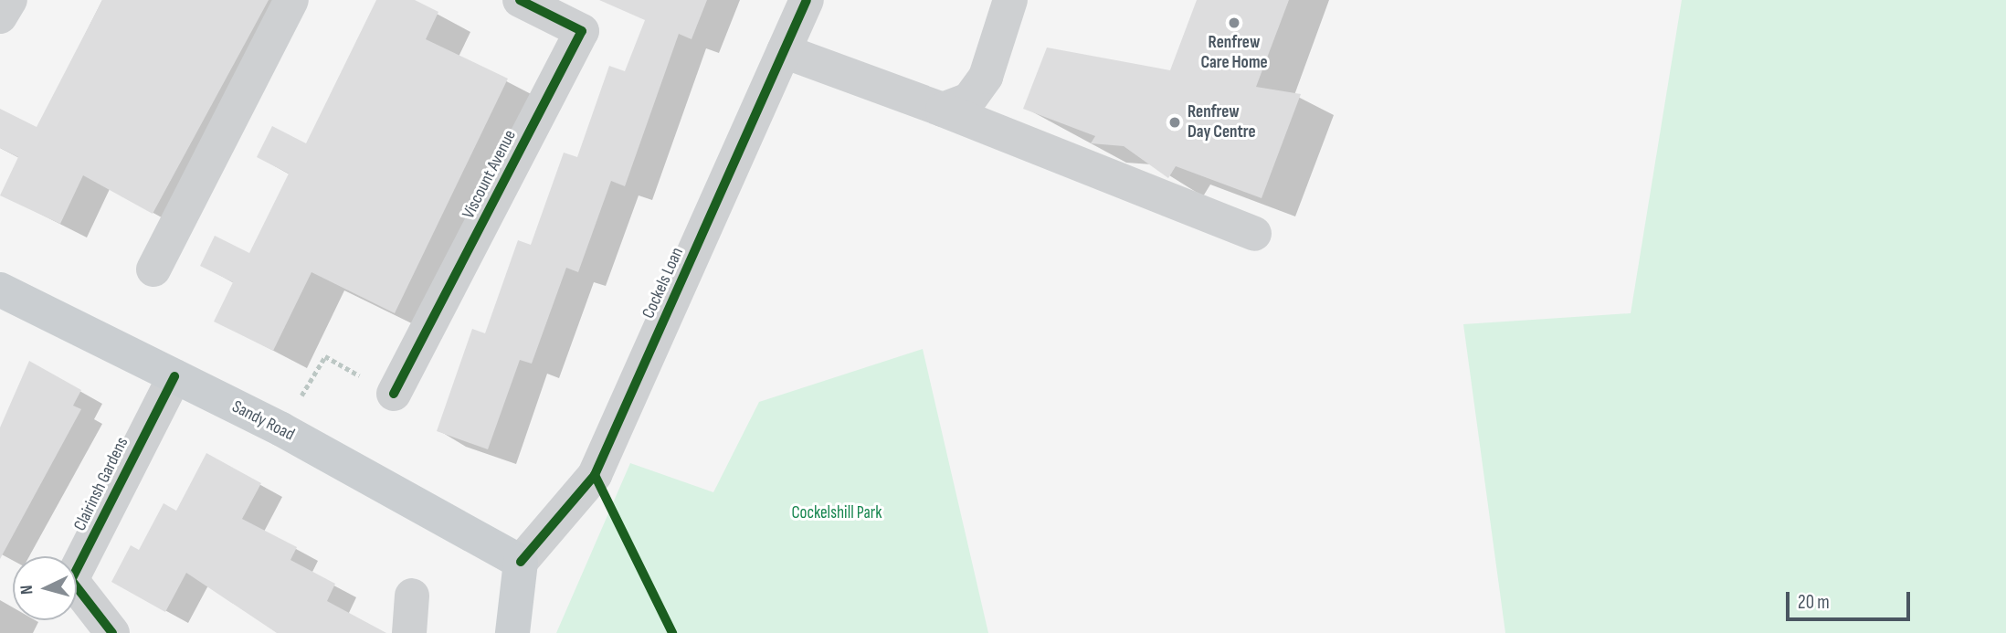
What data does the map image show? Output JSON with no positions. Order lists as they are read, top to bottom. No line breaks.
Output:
{"streets":{"main road":["Sandy Road"],"street":["Viscount Avenue","Cockels Loan","Clairinsh Gardens"]},"crossings":[["Cockels Loan","Sandy Road"],["Sandy Road","Clairinsh Gardens"]],"parks":["Cockelshill Park"],"places":["Renfrew Care Home","Renfrew Day Centre"],"scale_bar":"20 m","north":"left"}
